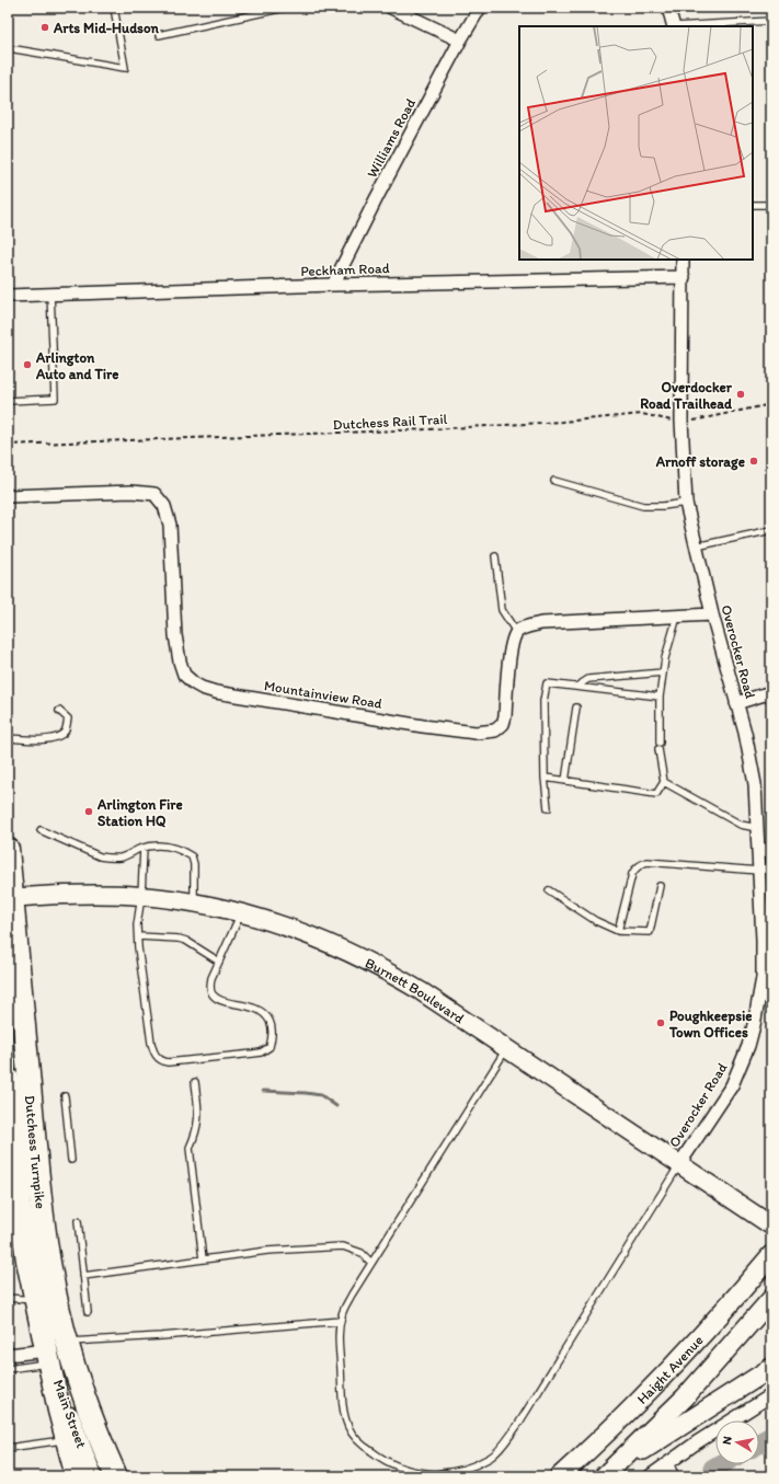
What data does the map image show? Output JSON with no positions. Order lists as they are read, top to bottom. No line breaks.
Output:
{"streets":{"highway":["Dutchess Turnpike"],"main road":["Haight Avenue"],"street":["Williams Road","Peckham Road","Overocker Road","Mountainview Road","Burnett Boulevard","Main Street"],"path":["Dutchess Rail Trail"]},"crossings":[["Williams Road","Peckham Road"],["Peckham Road","Overocker Road"],["Dutchess Rail Trail","Overocker Road"],["Overocker Road","Burnett Boulevard"],["Burnett Boulevard","Dutchess Turnpike"],["Dutchess Turnpike","Main Street"]],"places":["Arts Mid-Hudson","Arlington Auto and Tire","Overdocker Road Trailhead","Arnoff storage","Arlington Fire Station HQ","Poughkeepsie Town Offices"],"north":"left"}
